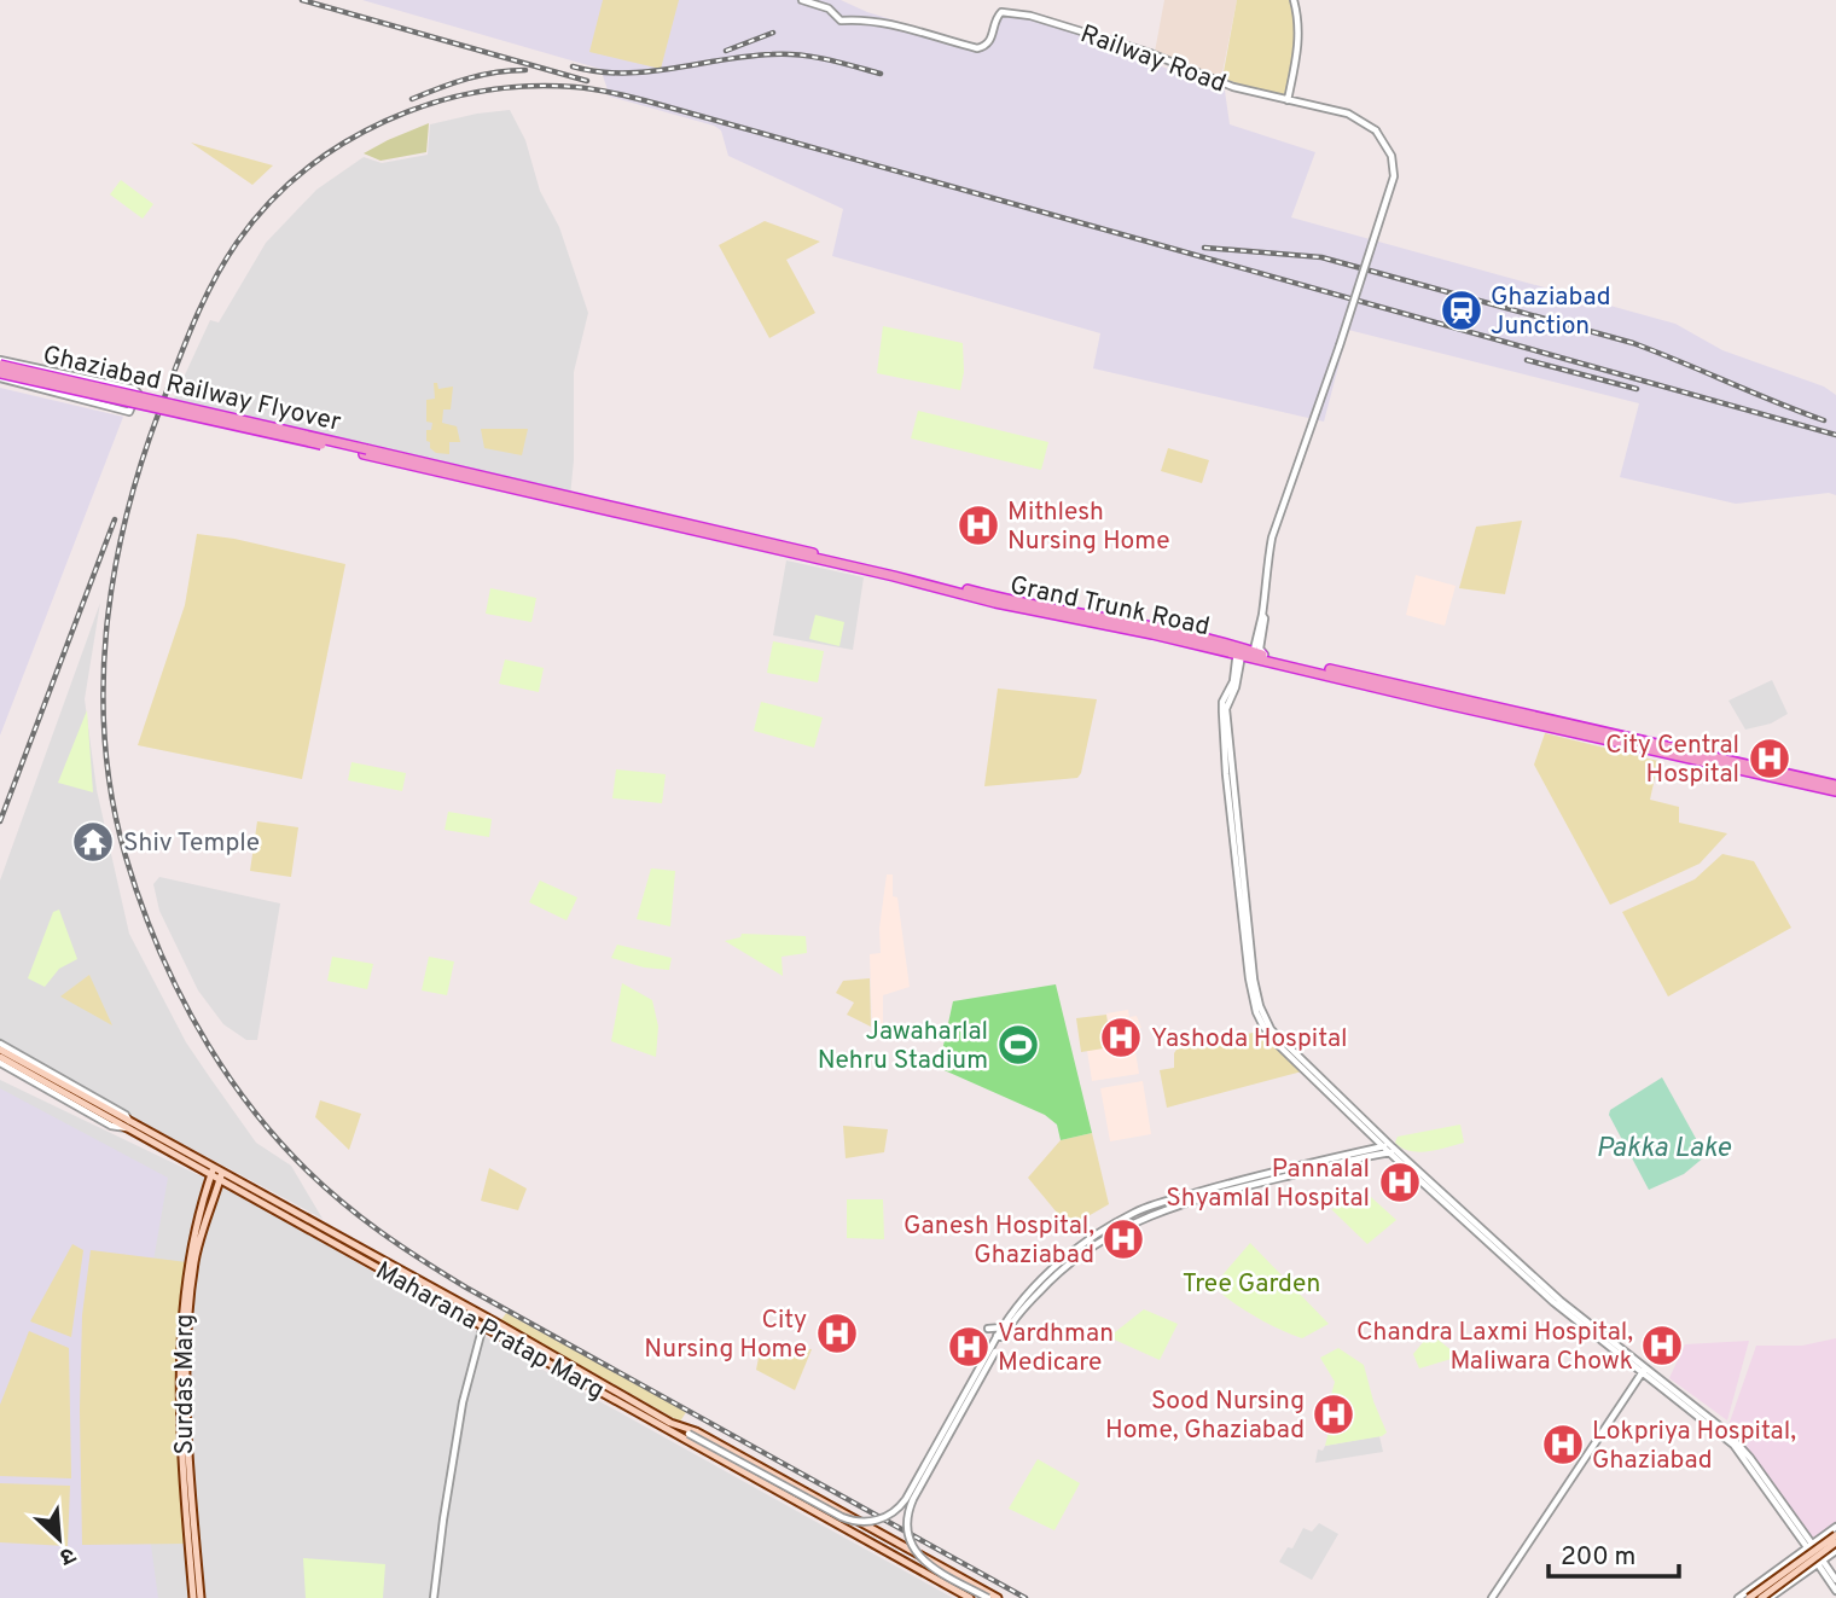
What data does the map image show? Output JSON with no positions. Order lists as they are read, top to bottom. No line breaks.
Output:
{"streets":{"highway":["Ghaziabad Railway Flyover","Grand Trunk Road"],"main road":["Maharana Pratap Marg","Surdas Marg"],"street":["Railway Road"]},"crossings":[["Ghaziabad Railway Flyover","Grand Trunk Road"],["Maharana Pratap Marg","Surdas Marg"]],"water":["Pakka Lake"],"parks":["Tree Garden"],"places":{"station":["Ghaziabad Junction"],"hospital":["Mithlesh Nursing Home","City Central Hospital","Yashoda Hospital","Pannalal Shyamlal Hospital","Ganesh Hospital, Ghaziabad","City Nursing Home","Chandra Laxmi Hospital, Maliwara Chowk","Vardhman Medicare","Sood Nursing Home, Ghaziabad","Lokpriya Hospital, Ghaziabad"],"temple":["Shiv Temple"],"sports":["Jawaharlal Nehru Stadium"]},"scale_bar":"200 m","north":"bottom right"}
